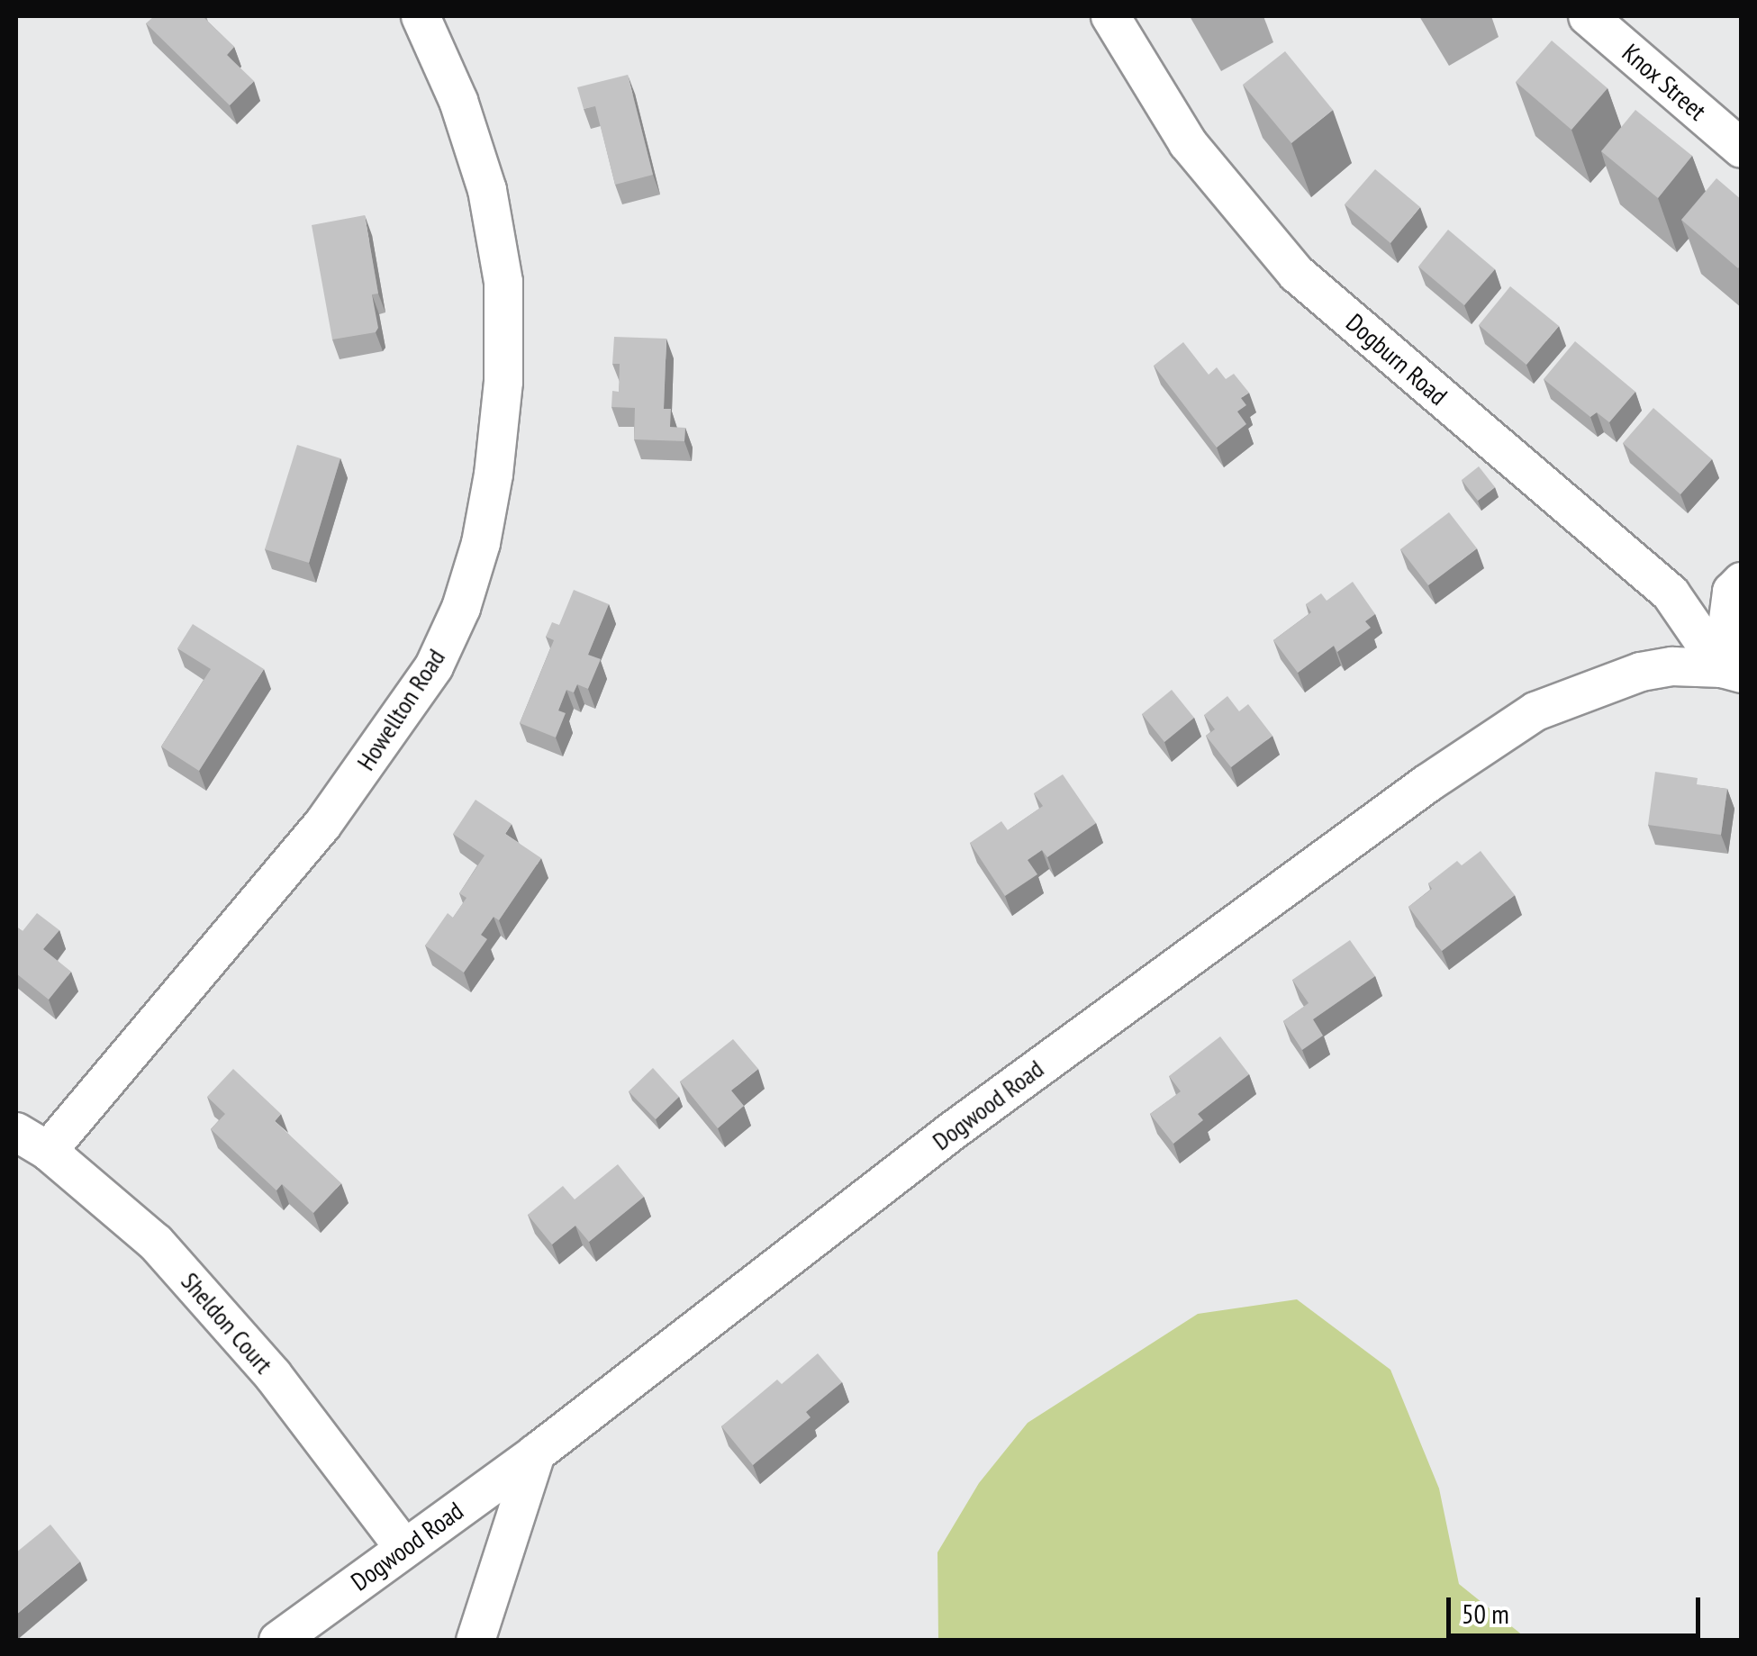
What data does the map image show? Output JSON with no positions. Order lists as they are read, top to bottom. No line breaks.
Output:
{"streets":{"street":["Knox Street","Dogburn Road","Howellton Road","Dogwood Road","Sheldon Court"]},"crossings":[["Dogburn Road","Dogwood Road"],["Howellton Road","Sheldon Court"],["Dogwood Road","Sheldon Court"]],"scale_bar":"50 m"}
